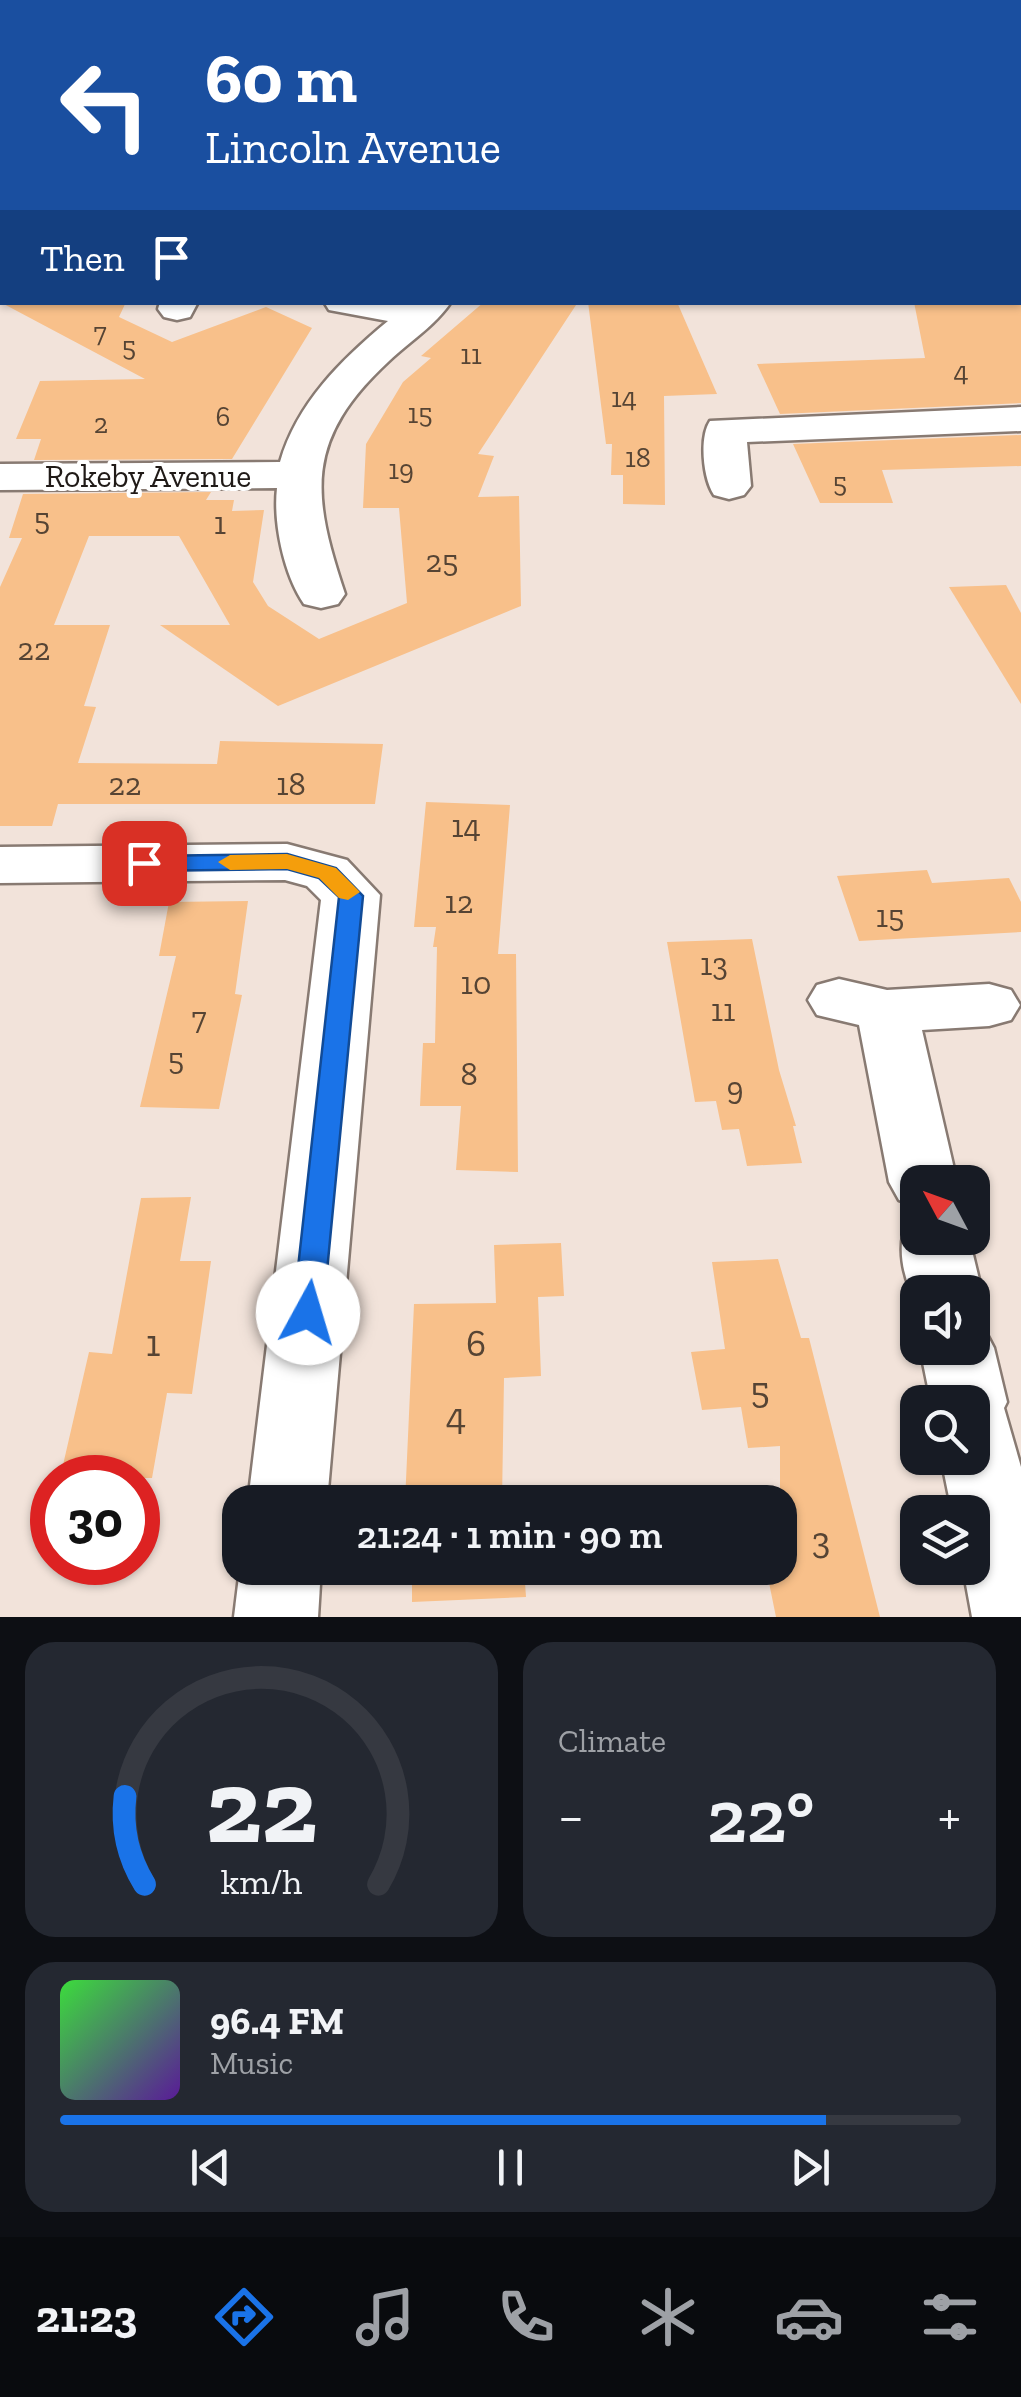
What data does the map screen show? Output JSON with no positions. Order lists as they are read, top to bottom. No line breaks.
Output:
{"streets":{"street":["Rokeby Avenue"]},"house_numbers":["7","5","11","4","14","15","6","2","18","19","5","5","1","25","22","22","18","14","12","15","13","10","11","7","5","8","9","1","6","5","4","3"],"north":"top left","page":{"turn":["60 m","Lincoln Avenue"],"then":"Then","limit":"30","trip":"21:24 · 1 min · 90 m","tile":"Climate","heat":["−","22°","+"],"song":["96.4 FM","Music"],"tabs":"21:23","gauge":["22","km/h"]}}
